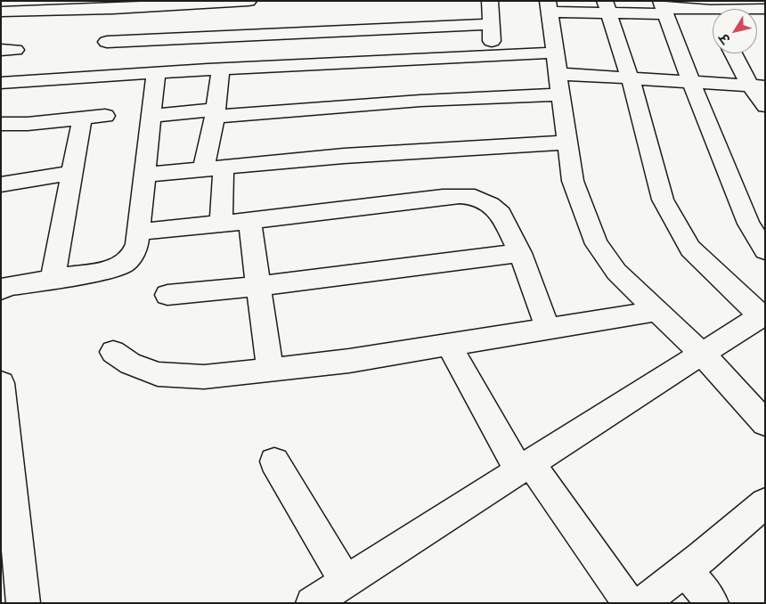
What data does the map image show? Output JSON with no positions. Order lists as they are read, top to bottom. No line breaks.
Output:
{"north":"bottom left"}
